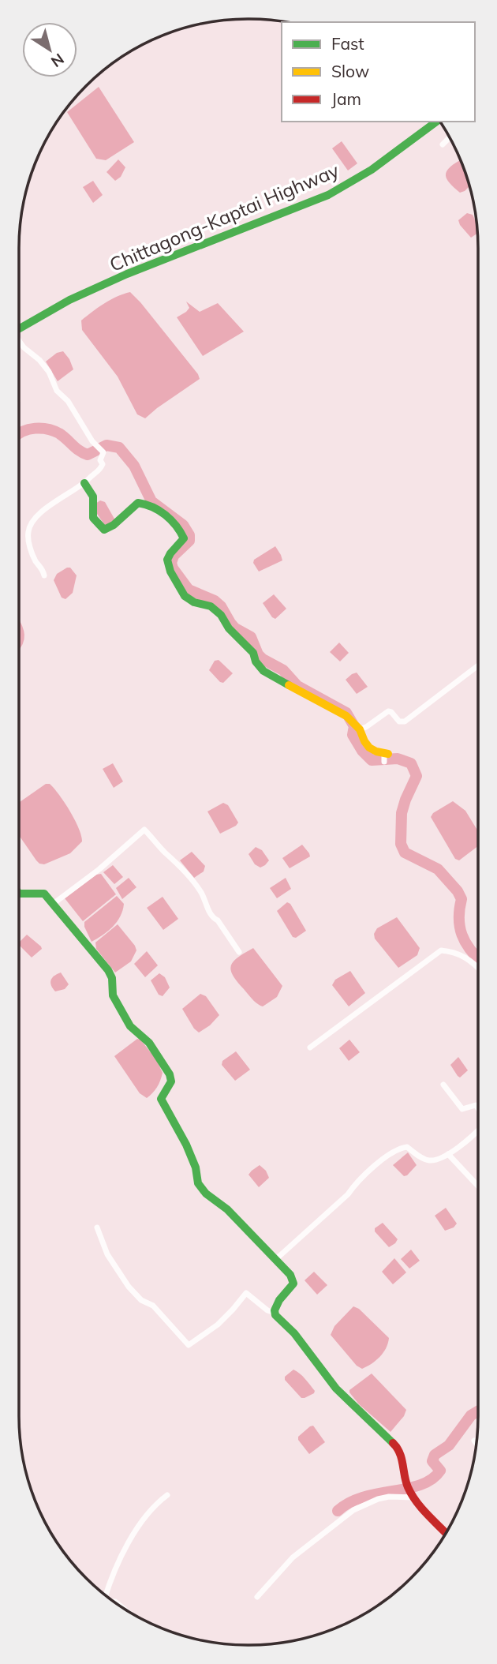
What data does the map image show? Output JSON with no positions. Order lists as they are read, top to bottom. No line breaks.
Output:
{"streets":{"street":["Chittagong-Kaptai Highway"]},"legend":["Fast","Slow","Jam"],"north":"bottom right"}
